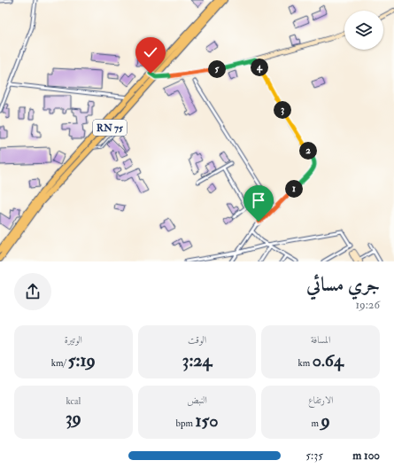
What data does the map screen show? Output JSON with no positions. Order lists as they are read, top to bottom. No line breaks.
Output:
{"streets":{"highway":["RN 75"]},"page":{"pins":["4","5","3","2","1"],"heading":["جري مسائي","19:26"],"stats":[["المسافة","0.64 km"],["الوقت","3:24"],["الوتيرة","5:19 /km"],["الارتفاع","9 m"],["النبض","150 bpm"],["kcal","39"]],"list":[{"name":"100 m","note":"5:35"}]}}
